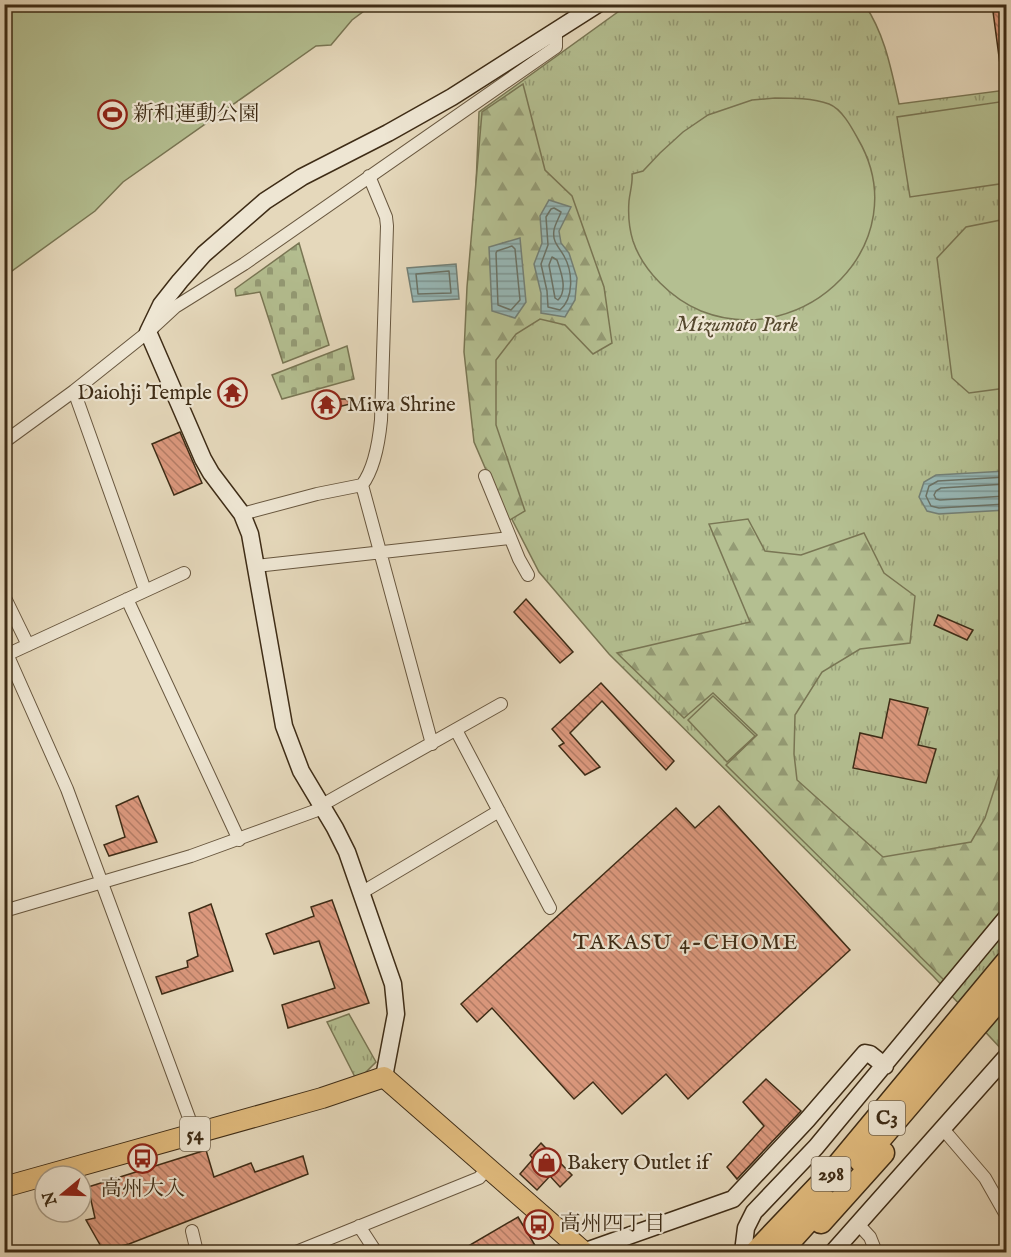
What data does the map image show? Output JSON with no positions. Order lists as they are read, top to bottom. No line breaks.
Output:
{"streets":{"highway":["C3","298"],"main road":["54"]},"districts":["TAKASU 4-CHOME"],"parks":["Mizumoto Park"],"places":{"sports":["新和運動公園"],"temple":["Daiohji Temple","Miwa Shrine"],"bus stop":["高州大入","高州四丁目"],"shop":["Bakery Outlet if"]},"north":"left"}
